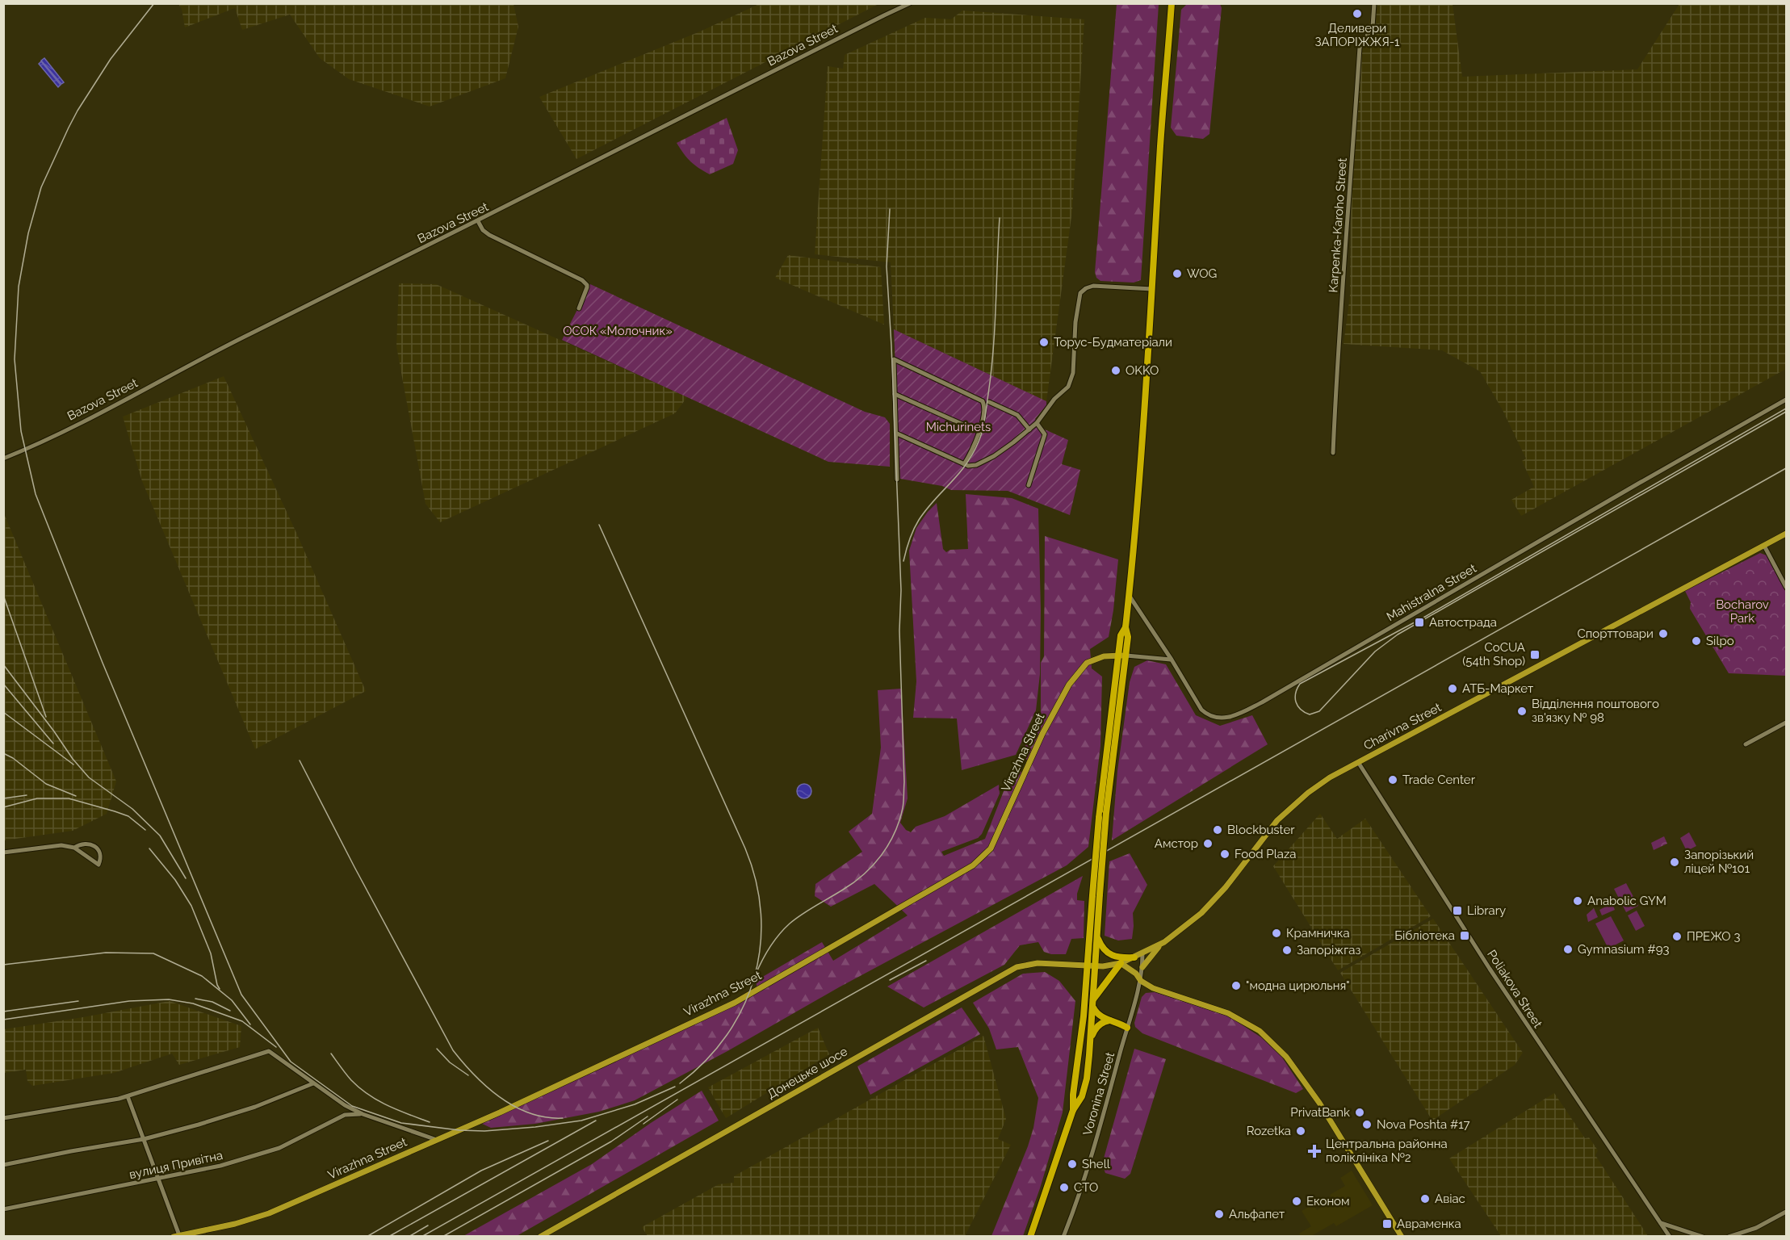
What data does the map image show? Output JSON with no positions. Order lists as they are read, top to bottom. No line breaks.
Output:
{"streets":{"main road":["Charivna Street","Virazhna Street","Донецьке шосе"],"street":["Bazova Street","Karpenka-Karoho Street","Mahistralna Street","Poliakova Street","Voronina Street","вулиця Привітна"]},"crossings":[["Mahistralna Street","Virazhna Street"],["Charivna Street","Poliakova Street"],["Charivna Street","Донецьке шосе"],["Charivna Street","Voronina Street"]],"parks":["ОСОК «Молочник»","Michurinets","Bocharov Park"],"places":{"other":["Деливери ЗАПОРІЖЖЯ-1","WOG","Торус-Будматеріали","OKKO","Спорттовари","Silpo","АТБ-Маркет","Відділення поштового зв'язку № 98","Trade Center","Blockbuster","Амстор","Food Plaza","Запорізький ліцей №101","Anabolic GYM","Крамничка","ПРЕЖО 3","Gymnasium #93","Запоріжгаз","\"модна цирюльня\"","PrivatBank","Nova Poshta #17","Rozetka","Shell","СТО","Авіас","Економ","Альфапет"],"transit":["Автострада","CoCUA (54th Shop)","Library","Бібліотека","Авраменка"],"health":["Центральна районна поліклініка №2"]}}
